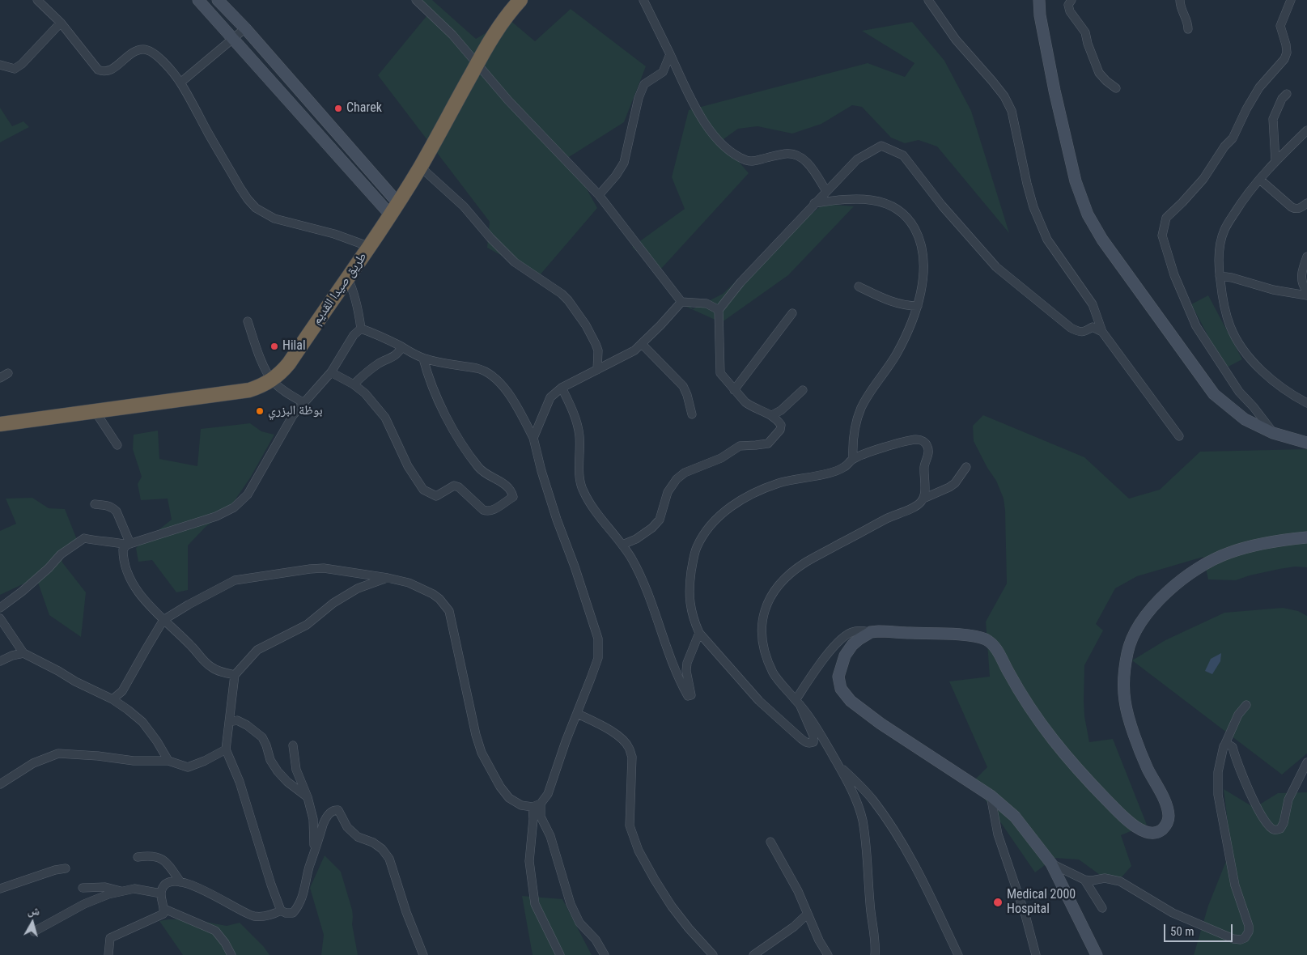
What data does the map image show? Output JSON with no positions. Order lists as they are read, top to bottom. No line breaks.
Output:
{"streets":{"highway":["طريق صيدا القديم"]},"places":["Charek","Hilal","بوظة البزري","Medical 2000 Hospital"],"scale_bar":"50 m","north":"top"}
